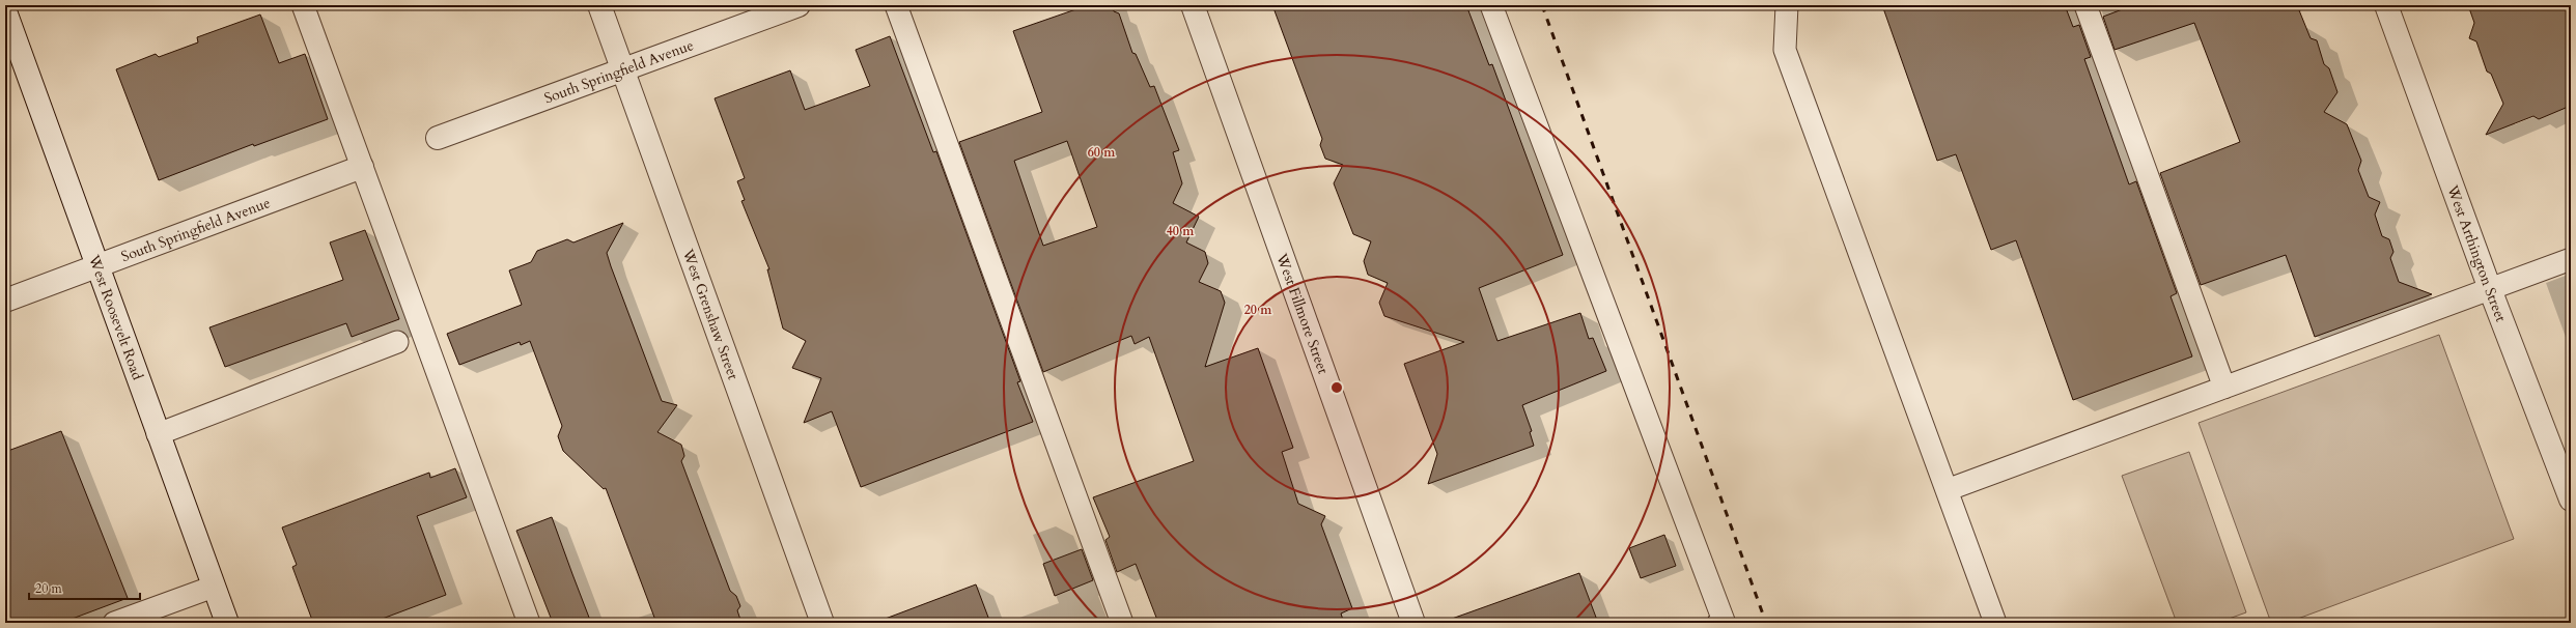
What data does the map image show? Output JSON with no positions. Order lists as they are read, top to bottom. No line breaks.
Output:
{"streets":{"street":["South Springfield Avenue","West Arthington Street","West Grenshaw Street","West Fillmore Street","West Roosevelt Road"]},"crossings":[["South Springfield Avenue","West Grenshaw Street"],["South Springfield Avenue","West Roosevelt Road"]],"scale_bar":"20 m","rings":["60 m","40 m","20 m"]}
